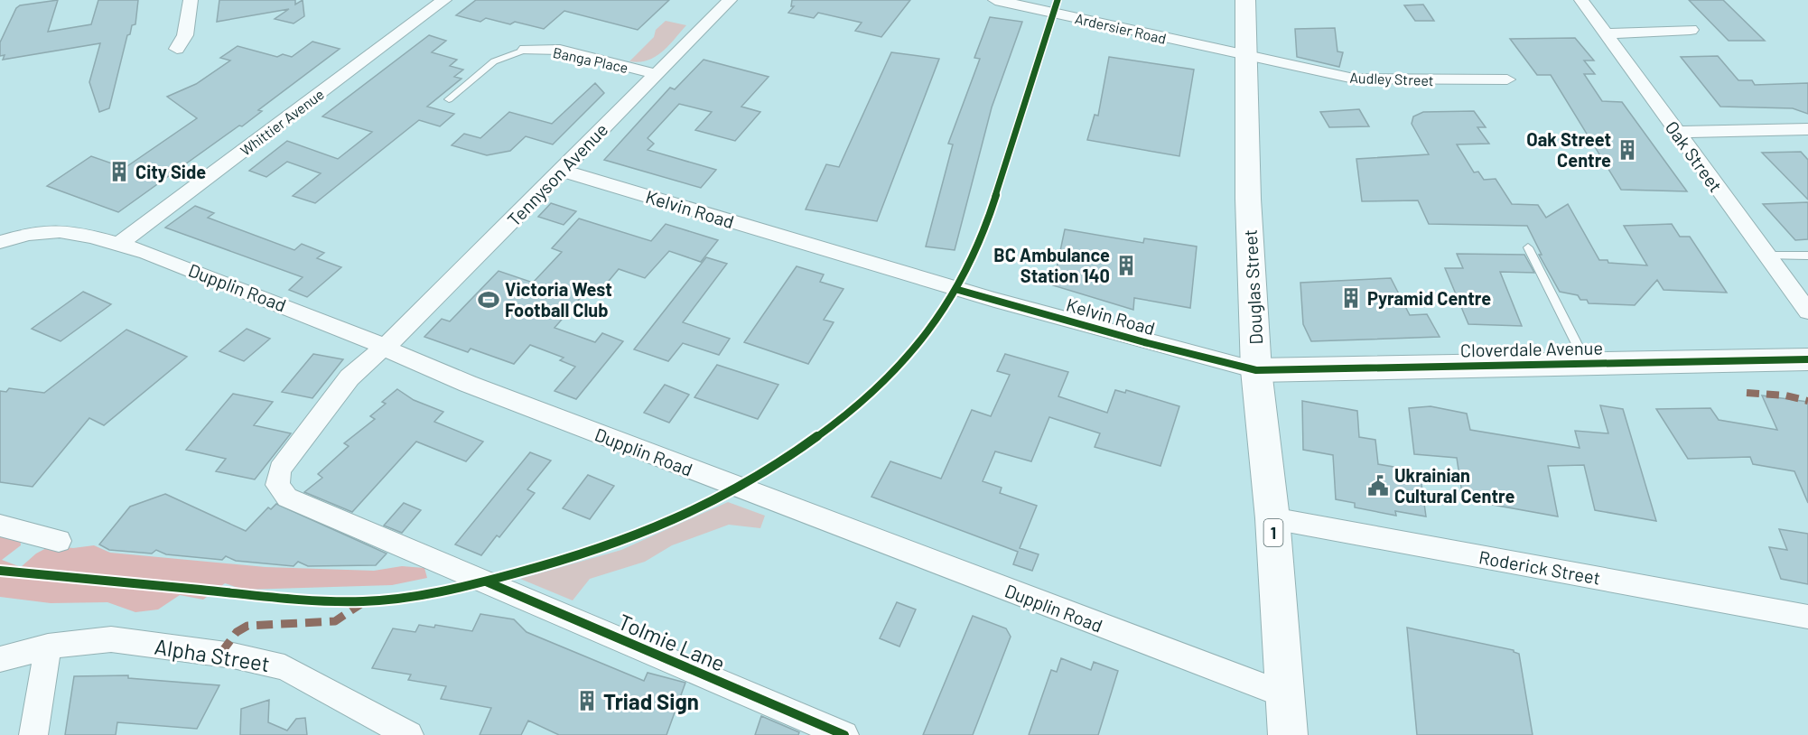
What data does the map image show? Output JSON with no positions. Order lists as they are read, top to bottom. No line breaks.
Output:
{"streets":{"main road":["Douglas Street","Cloverdale Avenue","1"],"street":["Ardersier Road","Banga Place","Audley Street","Whittier Avenue","Oak Street","Tennyson Avenue","Kelvin Road","Dupplin Road","Roderick Street","Tolmie Lane","Alpha Street"]},"crossings":[["Ardersier Road","Audley Street"],["Ardersier Road","Douglas Street"],["Banga Place","Tennyson Avenue"],["Audley Street","Douglas Street"],["Whittier Avenue","Dupplin Road"],["Tennyson Avenue","Kelvin Road"],["Tennyson Avenue","Dupplin Road"],["Tennyson Avenue","Tolmie Lane"],["Kelvin Road","Douglas Street"],["Kelvin Road","Cloverdale Avenue"],["Dupplin Road","Douglas Street"],["Dupplin Road","Tolmie Lane"],["Douglas Street","Cloverdale Avenue"],["Douglas Street","Roderick Street"]],"places":{"building":["Oak Street Centre","City Side","BC Ambulance Station 140","Pyramid Centre","Triad Sign"],"sports":["Victoria West Football Club"],"public building":["Ukrainian Cultural Centre"]}}
